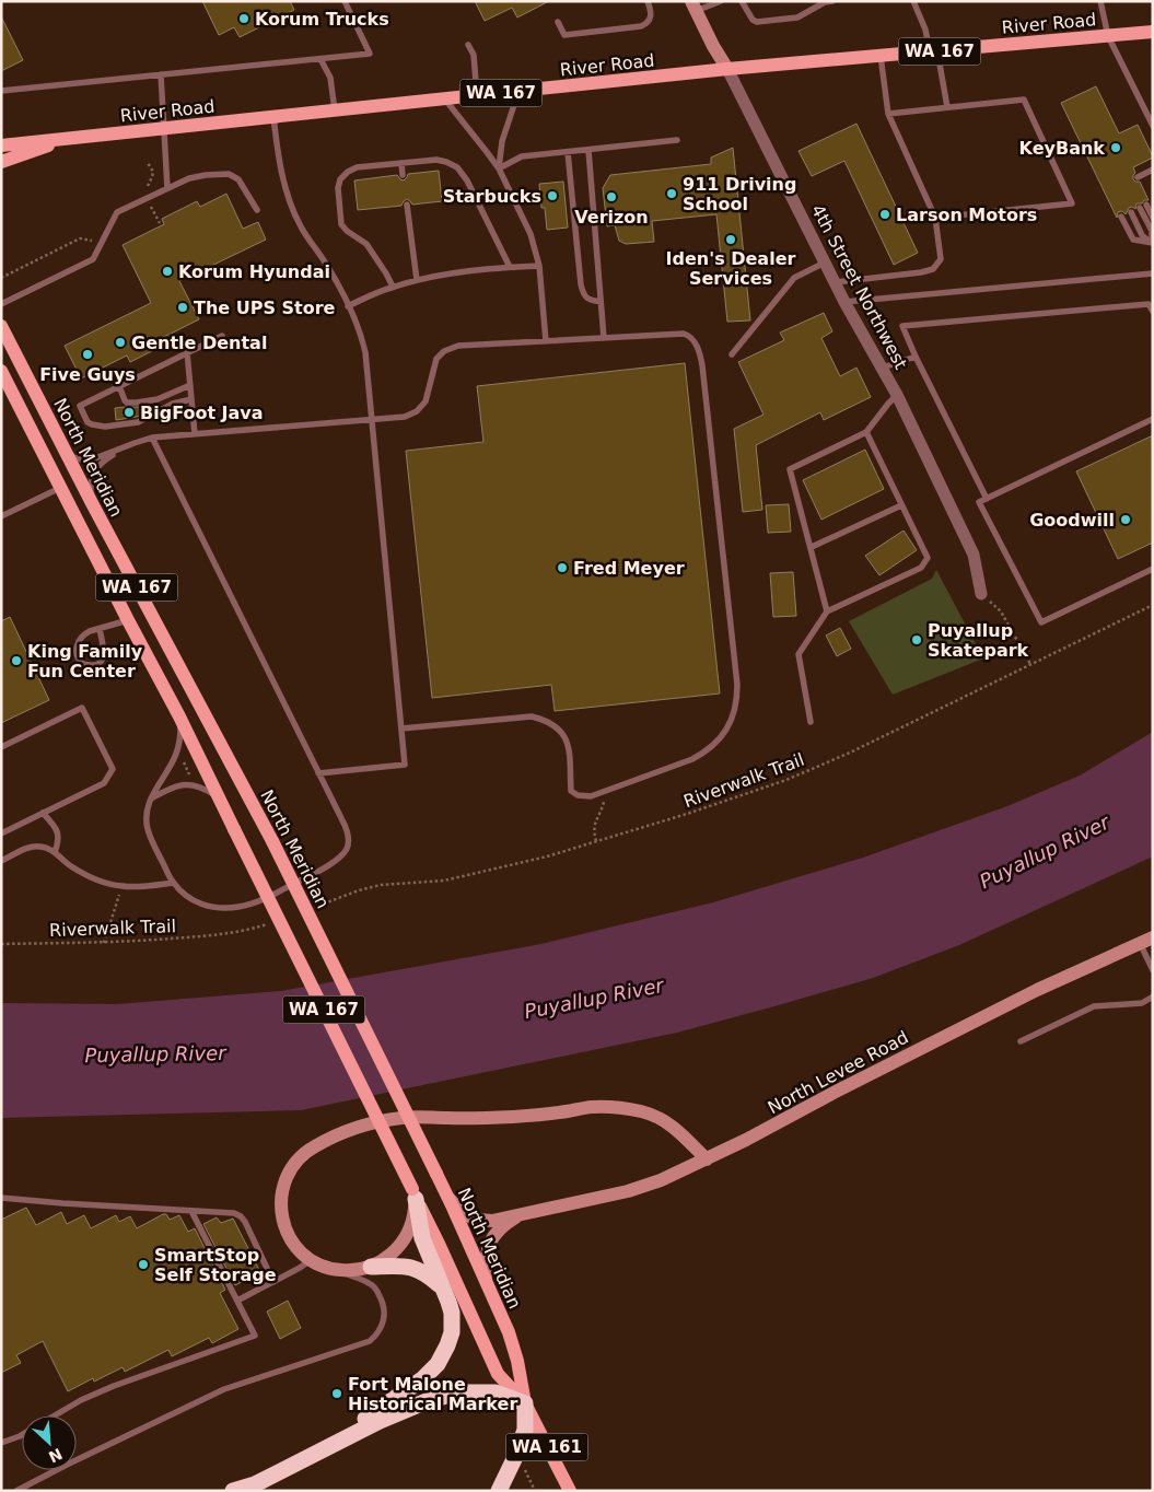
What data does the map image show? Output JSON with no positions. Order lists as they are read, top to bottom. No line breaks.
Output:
{"streets":{"highway":["WA 167"],"main road":["River Road","North Meridian","WA 161"],"street":["4th Street Northwest","North Levee Road"],"path":["Riverwalk Trail"]},"crossings":[["River Road","WA 167"],["River Road","4th Street Northwest"],["WA 167","North Meridian"]],"water":["Puyallup River"],"places":["Korum Trucks","KeyBank","911 Driving School","Starbucks","Verizon","Larson Motors","Iden's Dealer Services","Korum Hyundai","The UPS Store","Gentle Dental","Five Guys","BigFoot Java","Goodwill","Fred Meyer","Puyallup Skatepark","King Family Fun Center","SmartStop Self Storage","Fort Malone Historical Marker"],"north":"bottom right"}
